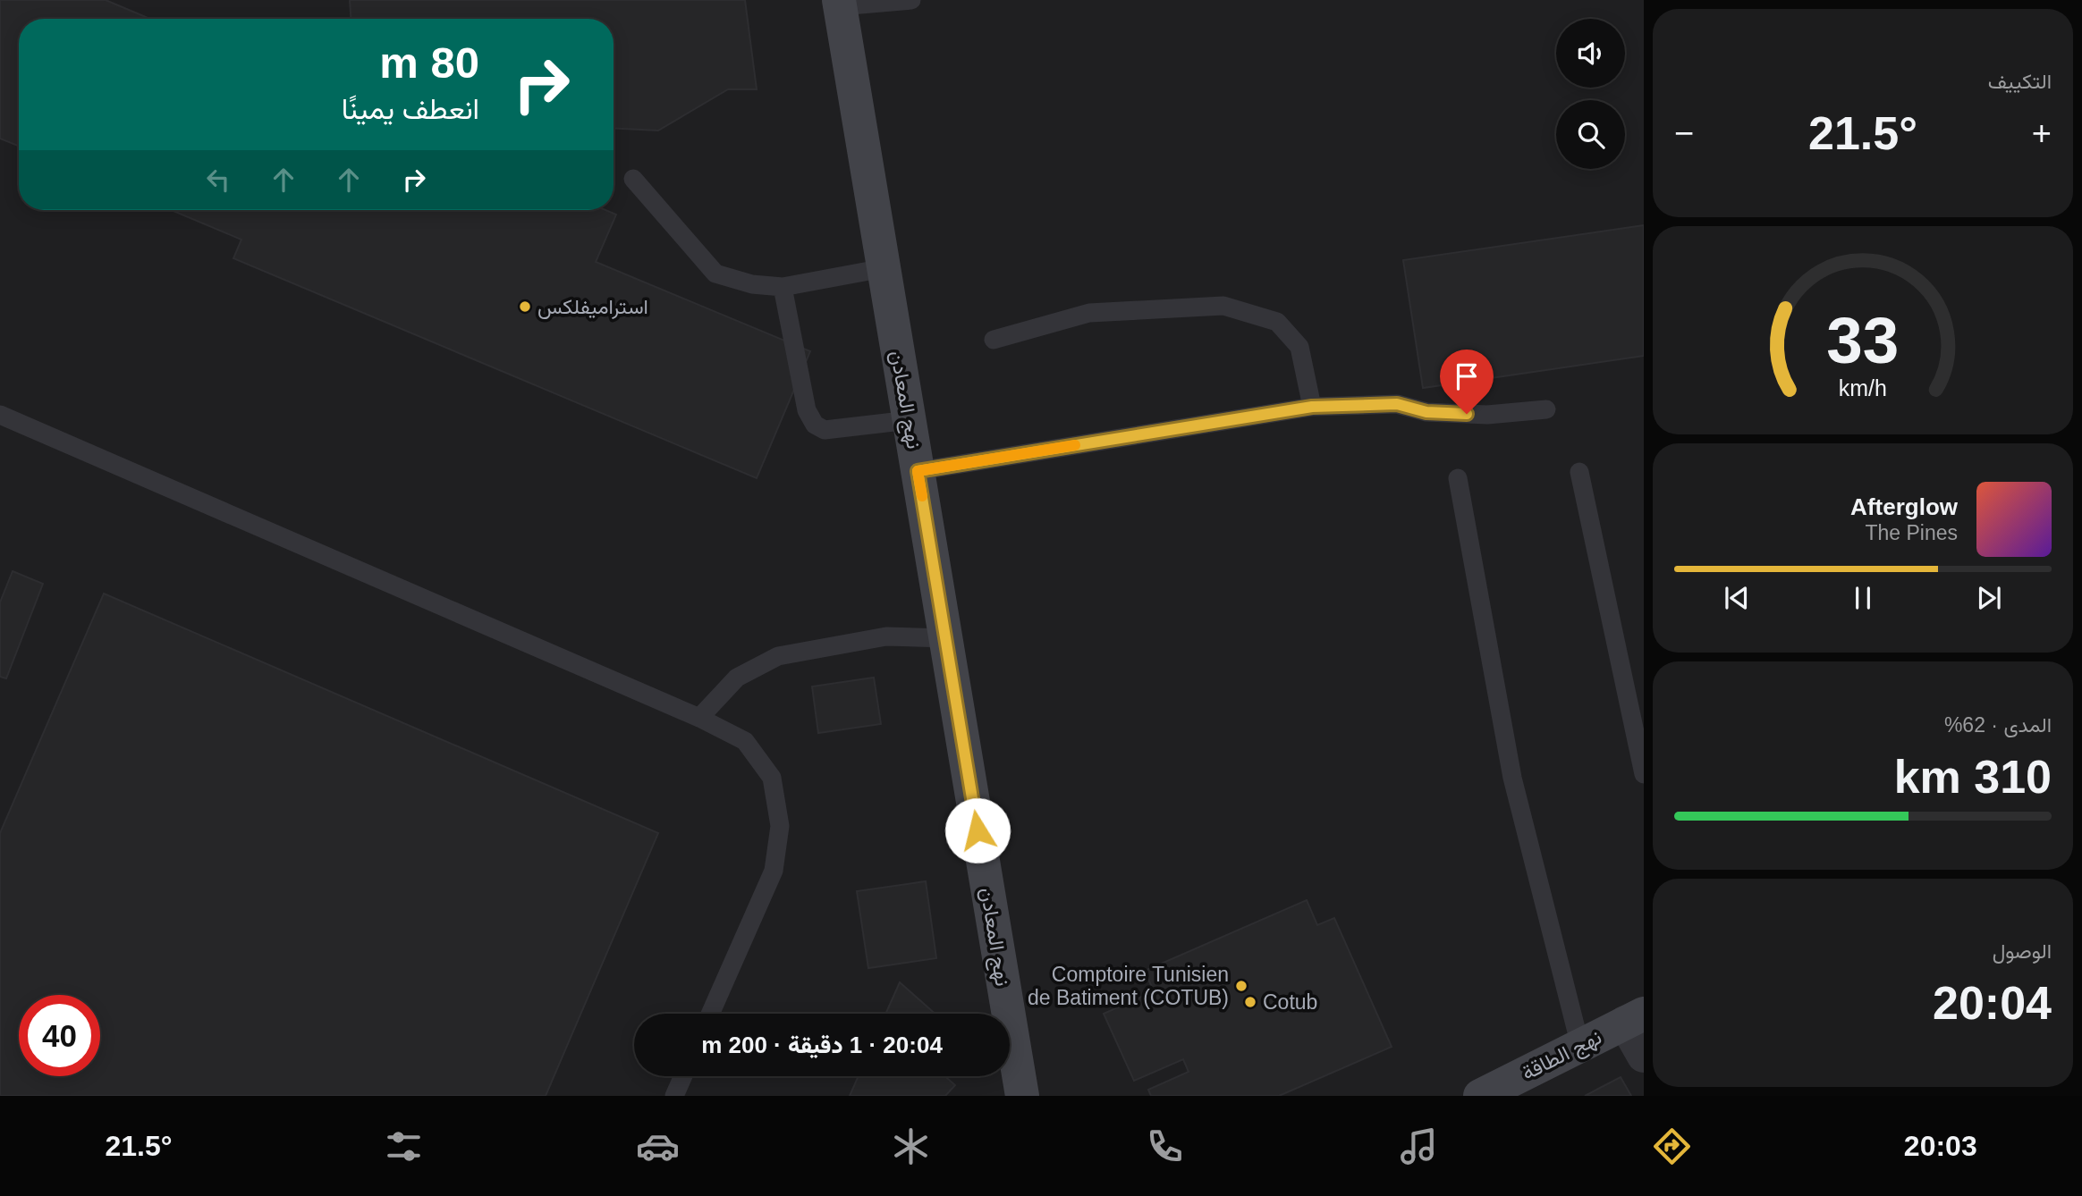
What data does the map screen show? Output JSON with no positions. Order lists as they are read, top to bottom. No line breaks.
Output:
{"streets":{"street":["نهج المعادن","نهج الطاقة"]},"places":["استراميفلكس","Comptoire Tunisien de Batiment (COTUB)","Cotub"],"page":{"tile":["التكييف",["المدى · 62%","310 km"],["الوصول","20:04"]],"turn":["80 m","انعطف يمينًا"],"heat":["−","21.5°","+"],"song":["Afterglow","The Pines"],"limit":"40","trip":"20:04 · 1 دقيقة · 200 m","tabs":["20:03","21.5°"],"gauge":["33","km/h"]}}
